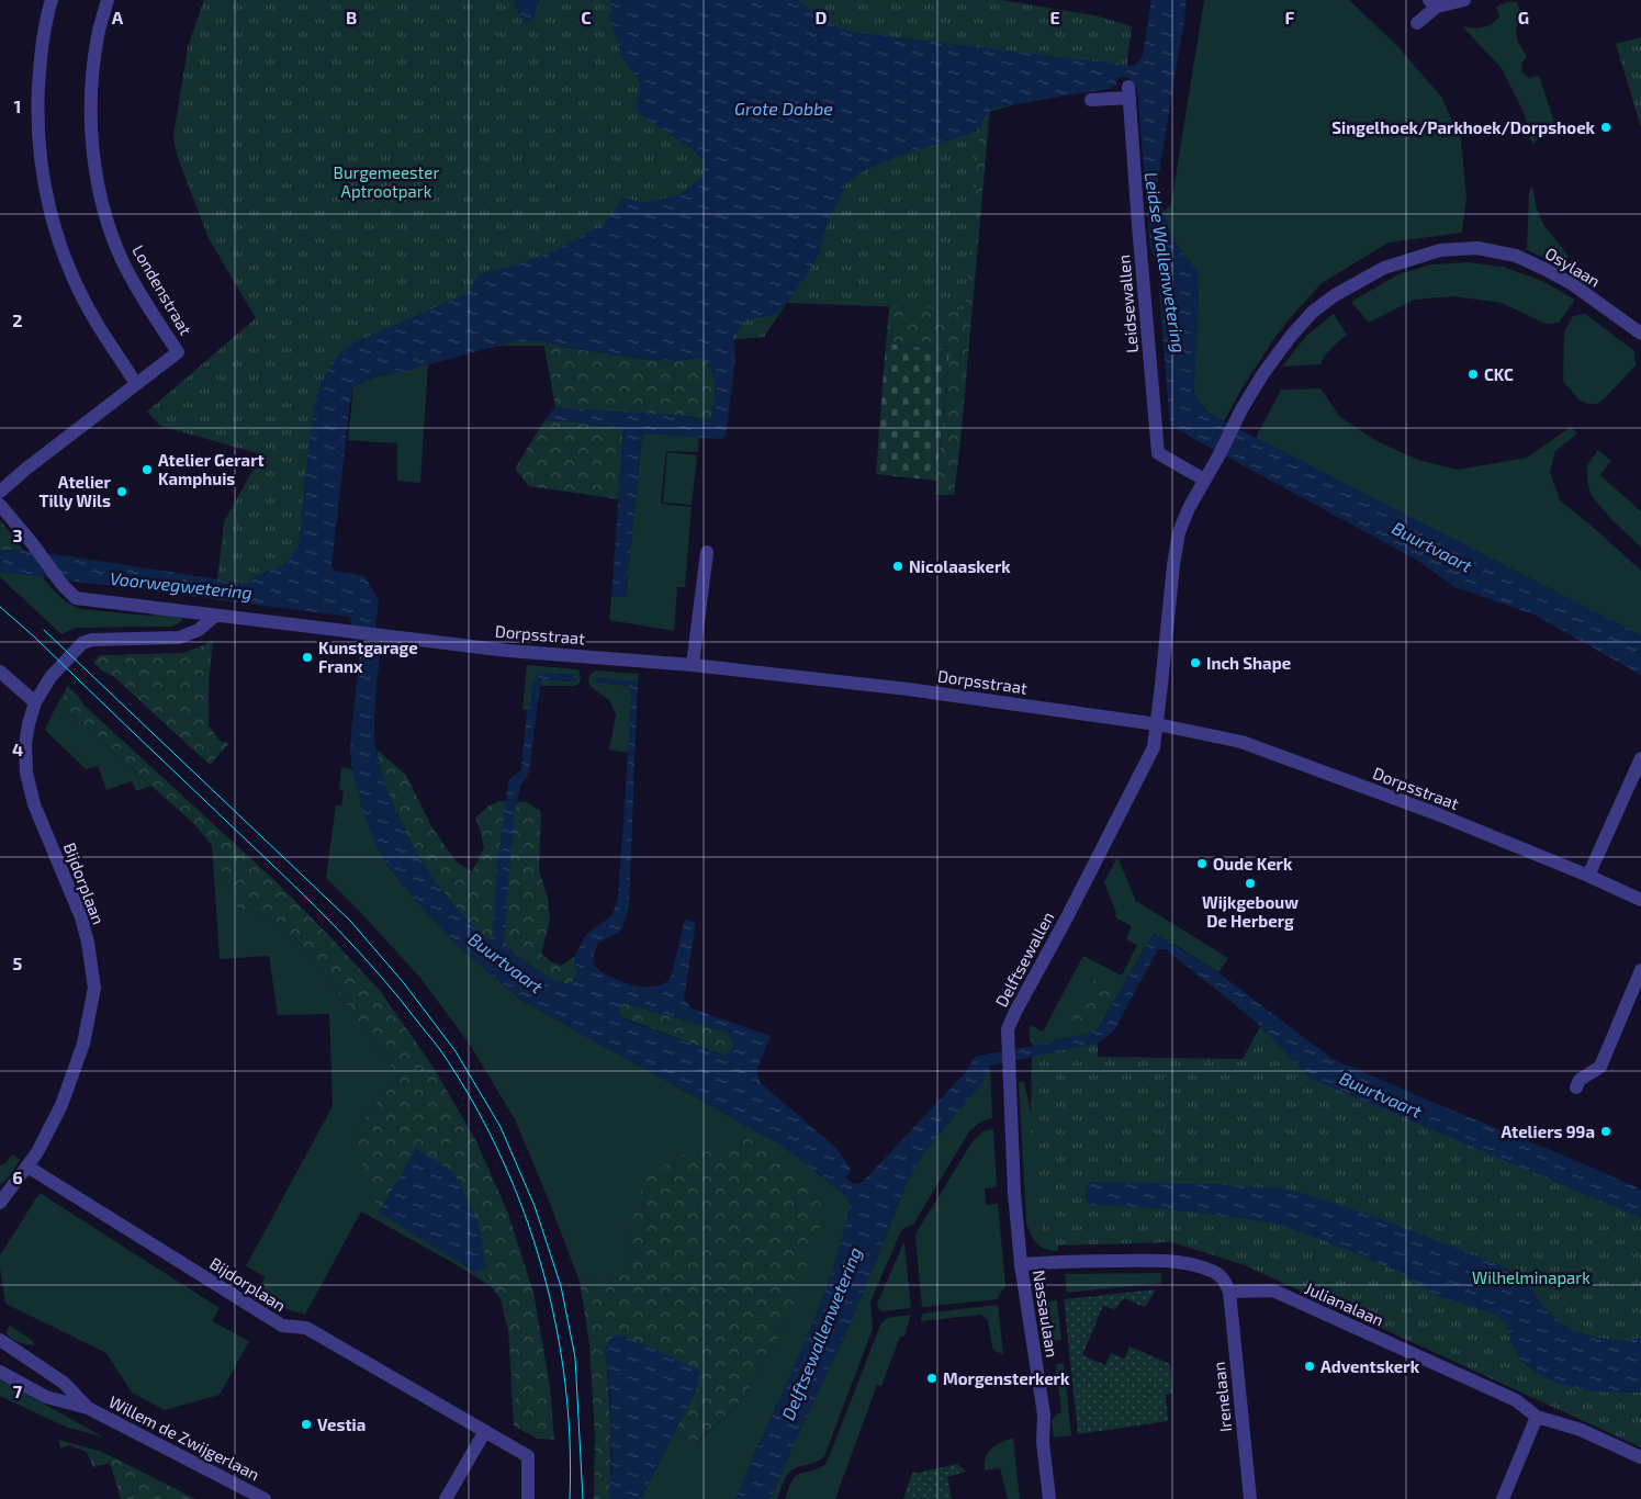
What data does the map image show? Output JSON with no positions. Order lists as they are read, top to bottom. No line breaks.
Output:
{"streets":{"street":["Osylaan","Londenstraat","Leidsewallen","Dorpsstraat","Bijdorplaan","Delftsewallen","Julianalaan","Nassaulaan","Irenelaan","Willem de Zwijgerlaan"]},"crossings":[["Osylaan","Leidsewallen"],["Dorpsstraat","Bijdorplaan"],["Dorpsstraat","Delftsewallen"],["Delftsewallen","Nassaulaan"],["Julianalaan","Irenelaan"]],"water":["Grote Dobbe","Leidse Wallenwetering","Buurtvaart","Voorwegwetering","Delftsewallenwetering"],"parks":["Burgemeester Aptrootpark","Wilhelminapark"],"places":["Singelhoek/Parkhoek/Dorpshoek","CKC","Atelier Gerart Kamphuis","Atelier Tilly Wils","Nicolaaskerk","Kunstgarage Franx","Inch Shape","Oude Kerk","Wijkgebouw De Herberg","Ateliers 99a","Adventskerk","Morgensterkerk","Vestia"],"grid":{"columns":["A","B","C","D","E","F","G"],"rows":["1","2","3","4","5","6","7"]}}
